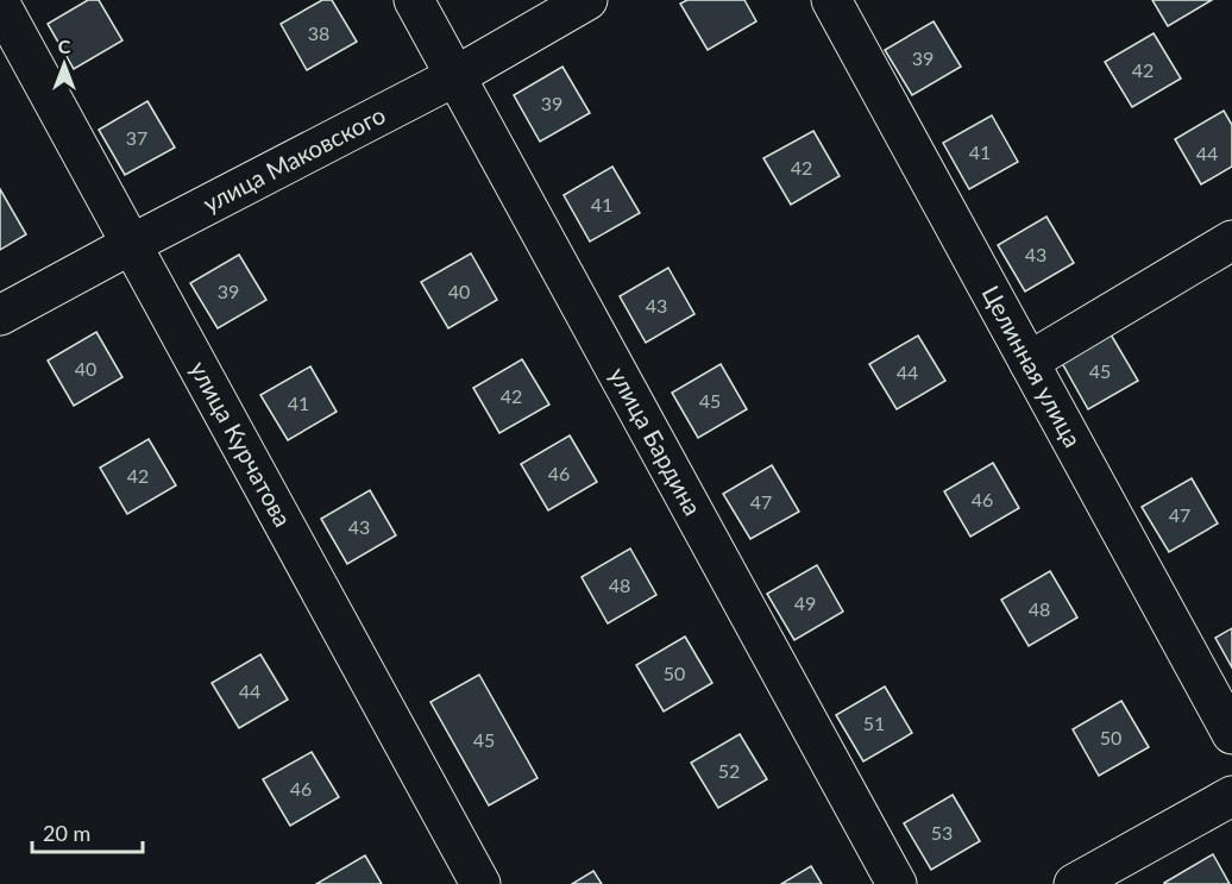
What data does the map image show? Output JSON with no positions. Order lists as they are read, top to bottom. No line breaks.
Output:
{"streets":{"street":["улица Маковского","Целинная улица","улица Бардина","улица Курчатова"]},"crossings":[["улица Маковского","улица Бардина"],["улица Маковского","улица Курчатова"]],"house_numbers":["38","39","42","39","37","41","44","42","41","43","39","40","43","40","45","44","42","45","41","46","42","46","47","47","43","48","49","48","50","44","51","50","45","52","46","53"],"scale_bar":"20 m","north":"top"}
